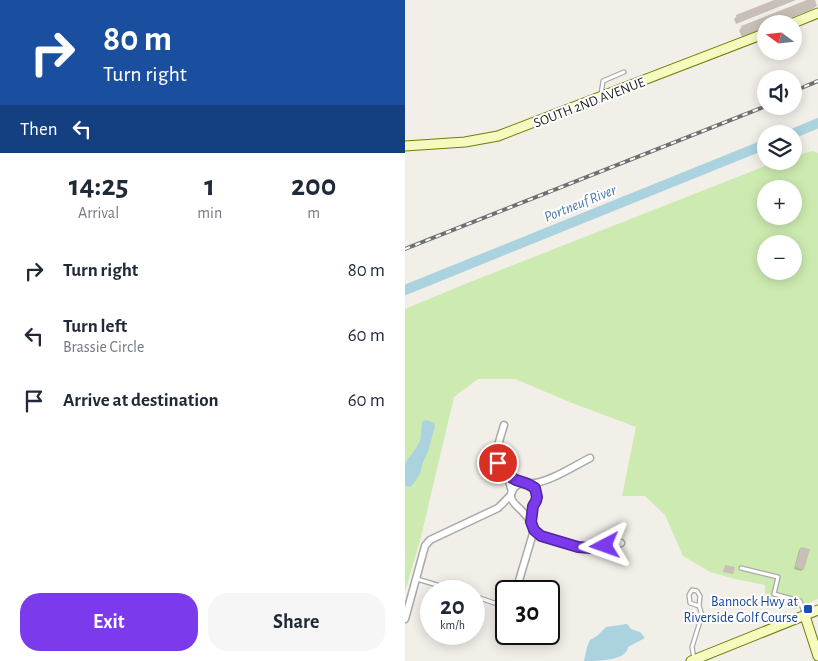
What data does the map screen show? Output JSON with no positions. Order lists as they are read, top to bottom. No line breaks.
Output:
{"streets":{"street":["SOUTH 2ND AVENUE"]},"water":["Portneuf River"],"places":{"transit":["Bannock Hwy at Riverside Golf Course"]},"north":"left","page":{"turn":["80 m","Turn right"],"map_buttons":["+","−"],"then":"Then","eta":["14:25","Arrival","1","min","200","m"],"list":[{"name":"Turn right","value":"80 m"},{"name":"Turn left","note":"Brassie Circle","value":"60 m"},{"name":"Arrive at destination","value":"60 m"}],"speed":"20 km/h","limit":"30","buttons":["Exit","Share"]}}
